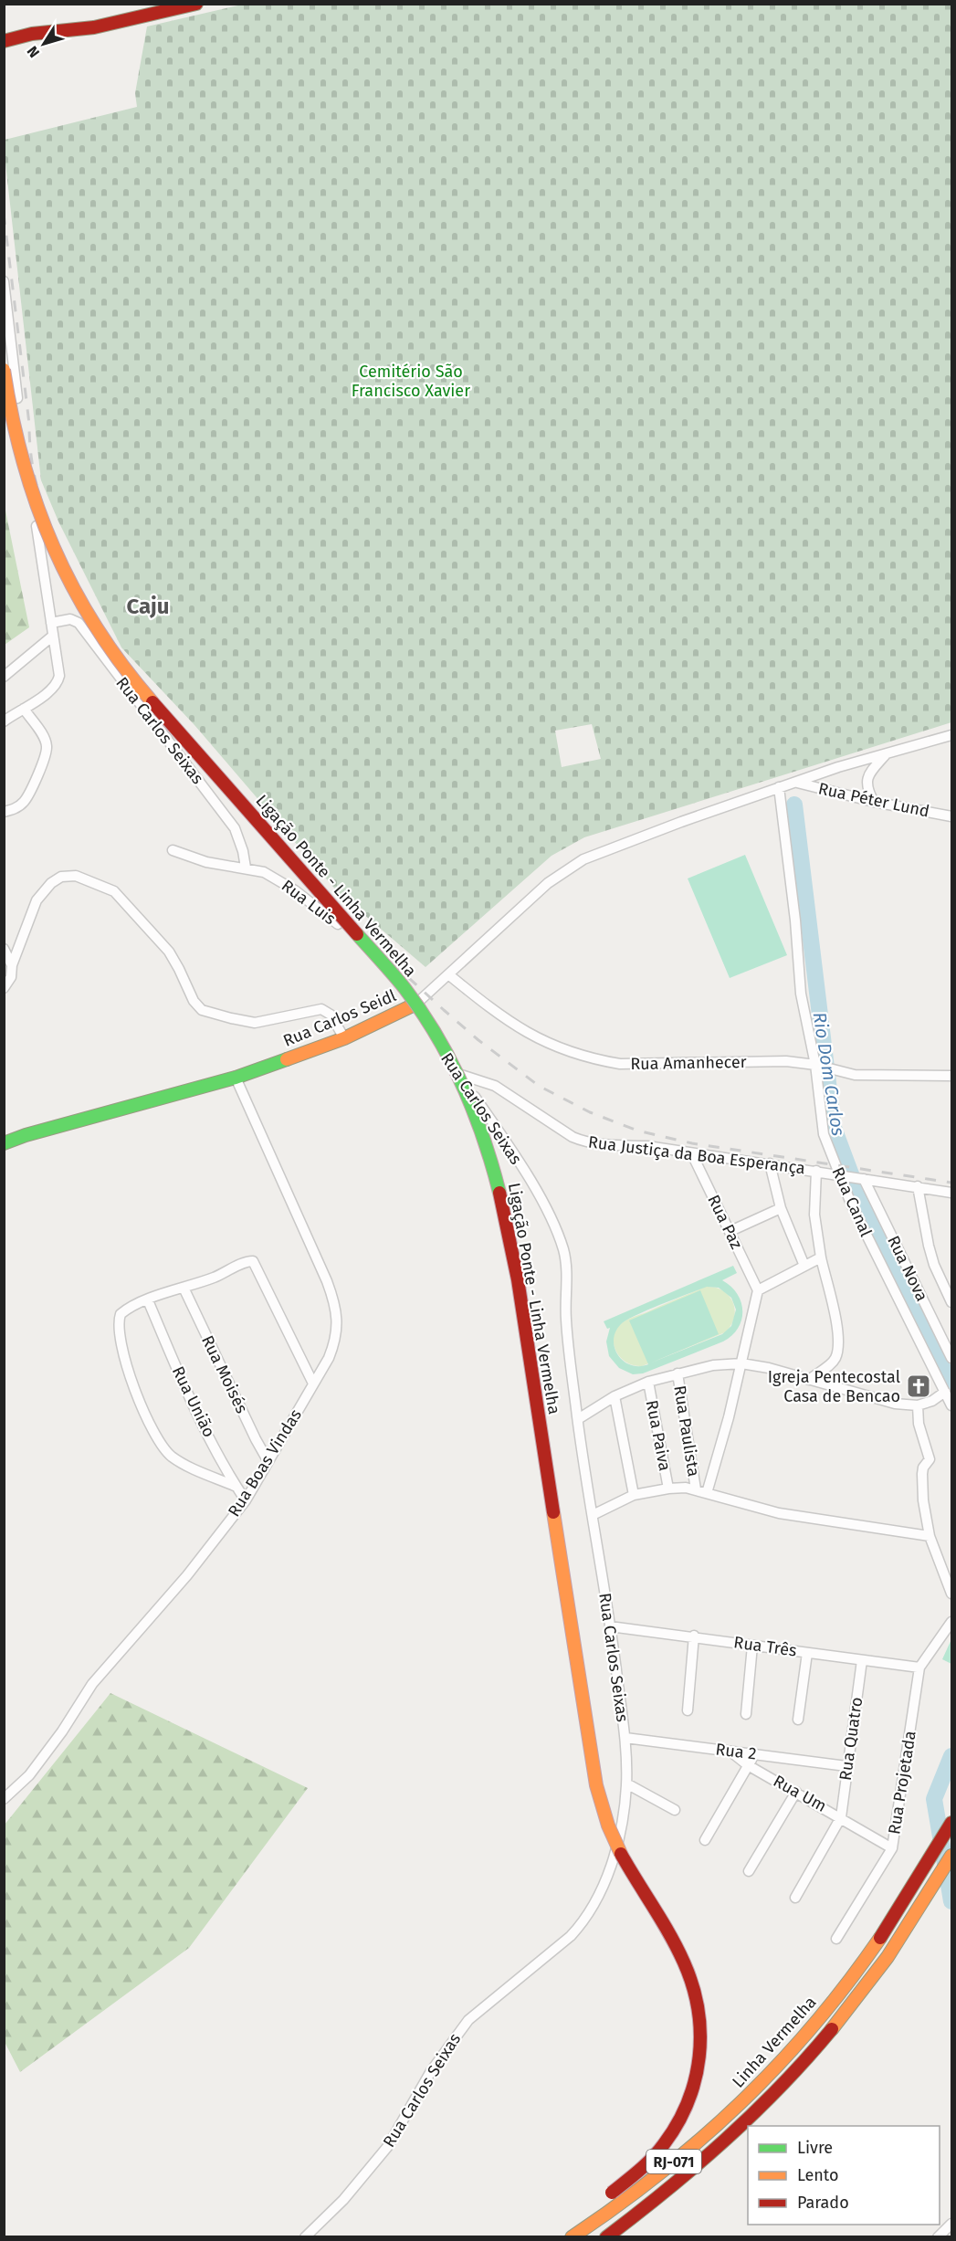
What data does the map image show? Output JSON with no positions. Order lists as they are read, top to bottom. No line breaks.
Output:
{"streets":{"main road":["Ligação Ponte - Linha Vermelha","Rua Carlos Seidl","Linha Vermelha","RJ-071"],"street":["Rua Carlos Seixas","Rua Péter Lund","Rua Luis","Rua Amanhecer","Rua Justiça da Boa Esperança","Rua Canal","Rua Paz","Rua Nova","Rua Moisés","Rua União","Rua Paulista","Rua Paiva","Rua Boas Vindas","Rua Três","Rua Quatro","Rua 2","Rua Projetada","Rua Um"]},"crossings":[["Rua Carlos Seixas","Rua Luis"],["Rua Carlos Seixas","Rua Carlos Seidl"],["Rua Carlos Seixas","Rua Justiça da Boa Esperança"],["Rua Carlos Seixas","Rua Três"],["Rua Carlos Seixas","Rua 2"],["Rua Péter Lund","Rua Carlos Seidl"],["Rua Luis","Rua Carlos Seidl"],["Rua Carlos Seidl","Rua Amanhecer"],["Rua Carlos Seidl","Rua Canal"],["Rua Carlos Seidl","Rua Boas Vindas"],["Rua Amanhecer","Rua Canal"],["Rua Justiça da Boa Esperança","Rua Canal"],["Rua Justiça da Boa Esperança","Rua Paz"],["Rua Justiça da Boa Esperança","Rua Nova"],["Rua Moisés","Rua Boas Vindas"],["Rua União","Rua Boas Vindas"],["Rua Três","Rua Quatro"],["Rua Três","Rua Projetada"],["Rua Quatro","Rua 2"],["Rua Quatro","Rua Um"],["Rua 2","Rua Um"],["Rua Projetada","Rua Um"]],"districts":["Caju"],"water":["Rio Dom Carlos"],"parks":["Cemitério São Francisco Xavier"],"places":{"church":["Igreja Pentecostal Casa de Bencao"]},"legend":["Livre","Lento","Parado"],"north":"bottom left"}
